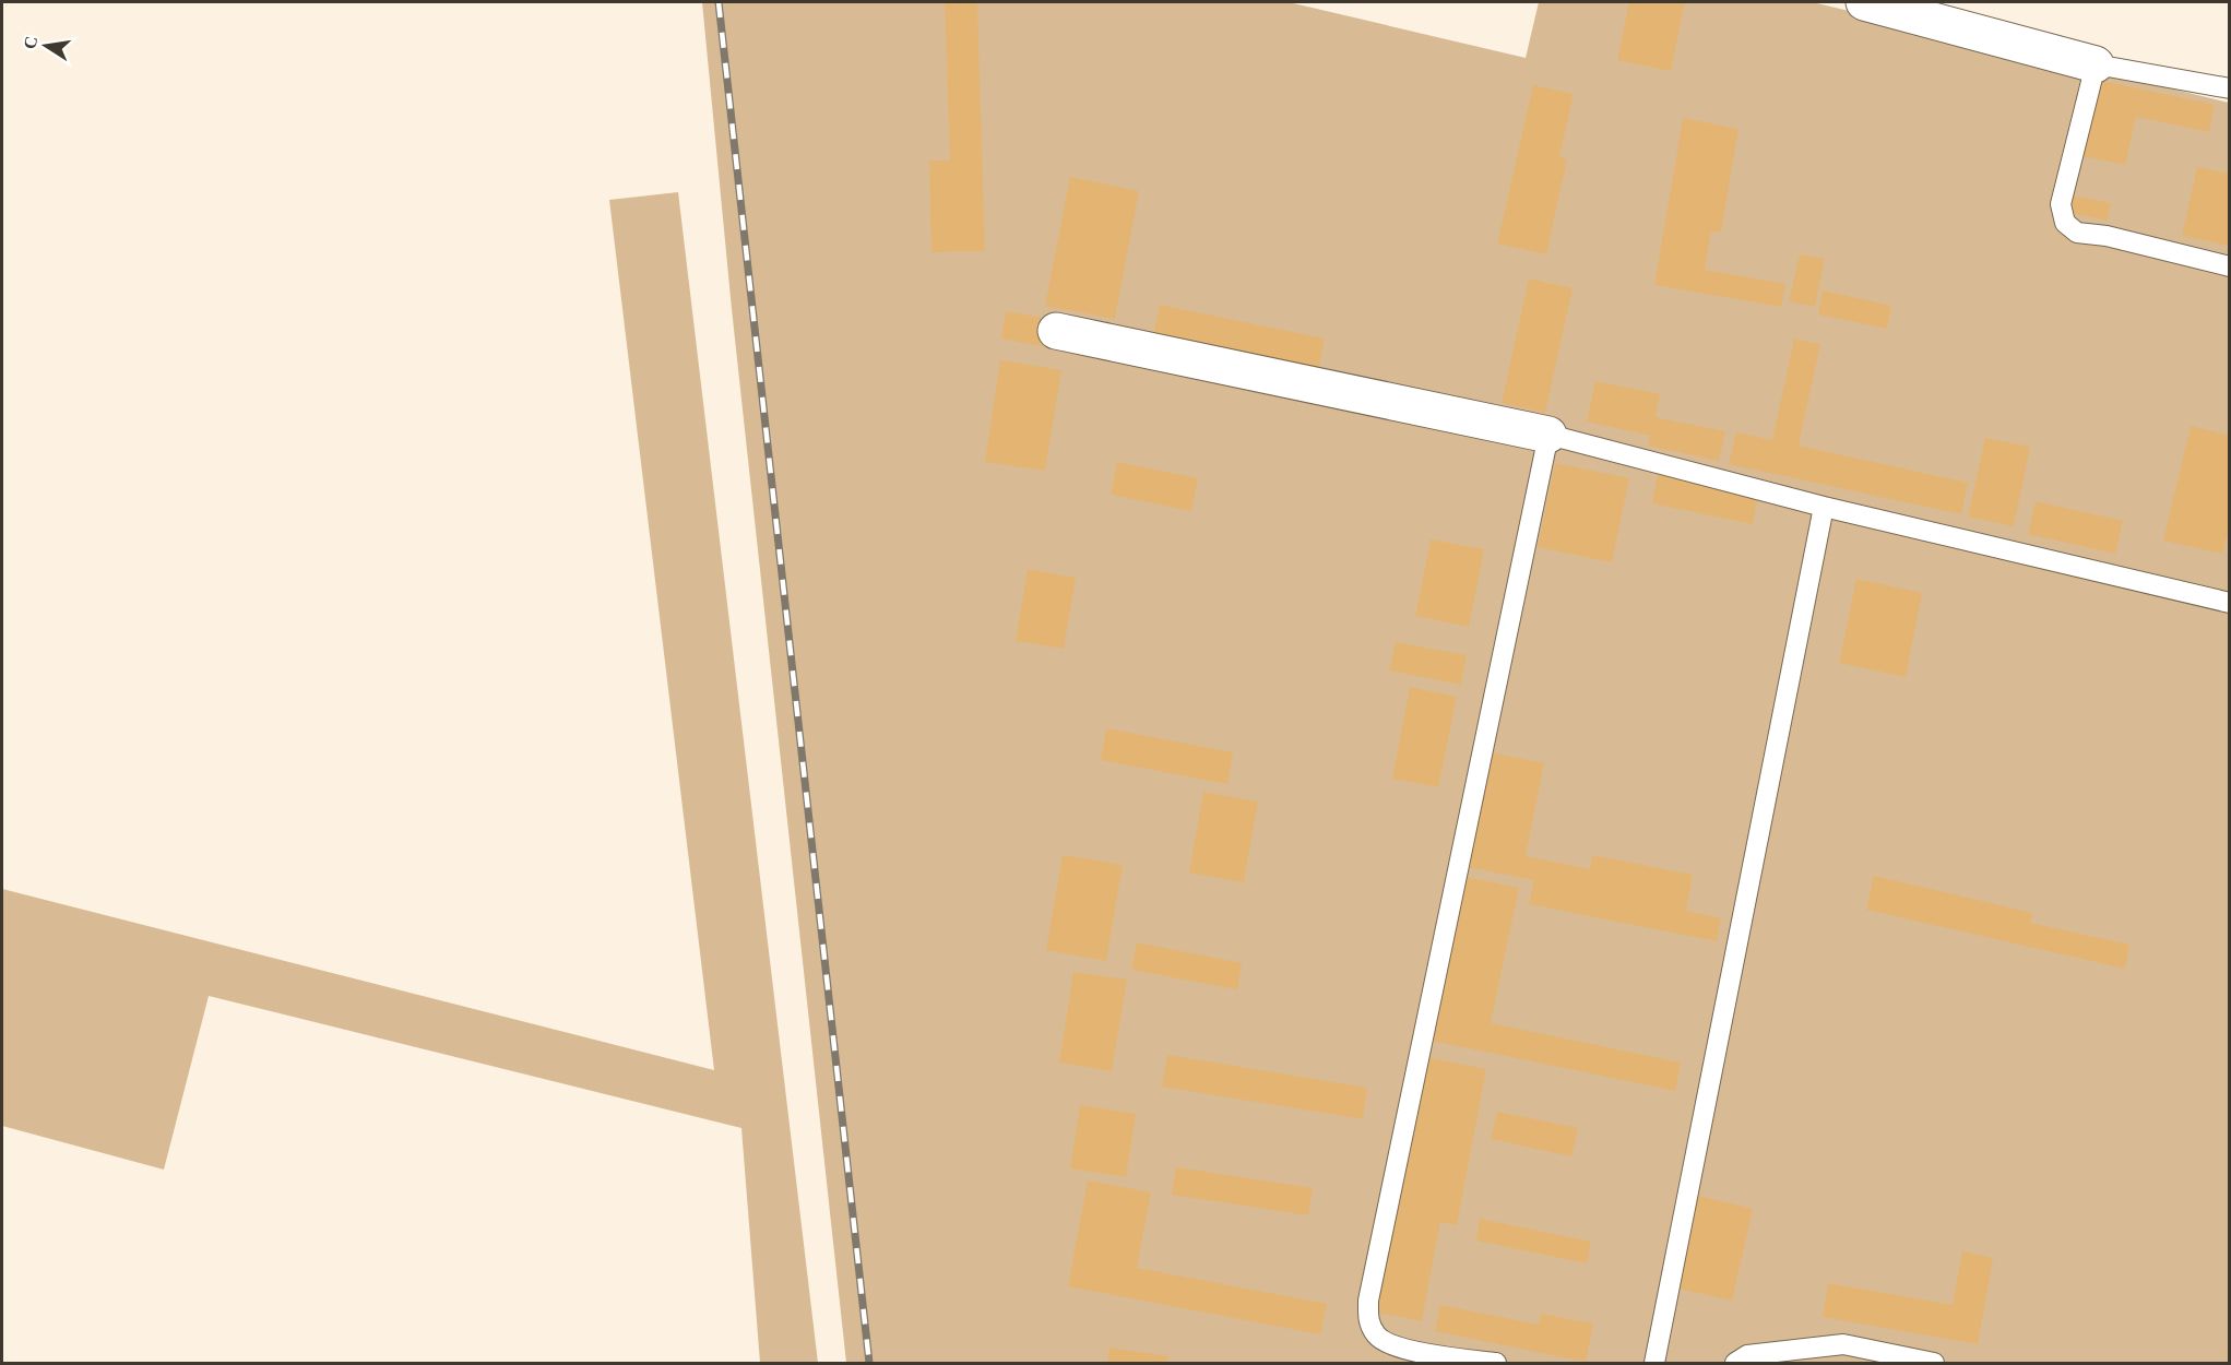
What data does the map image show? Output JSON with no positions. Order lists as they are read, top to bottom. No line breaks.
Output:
{"north":"left"}
